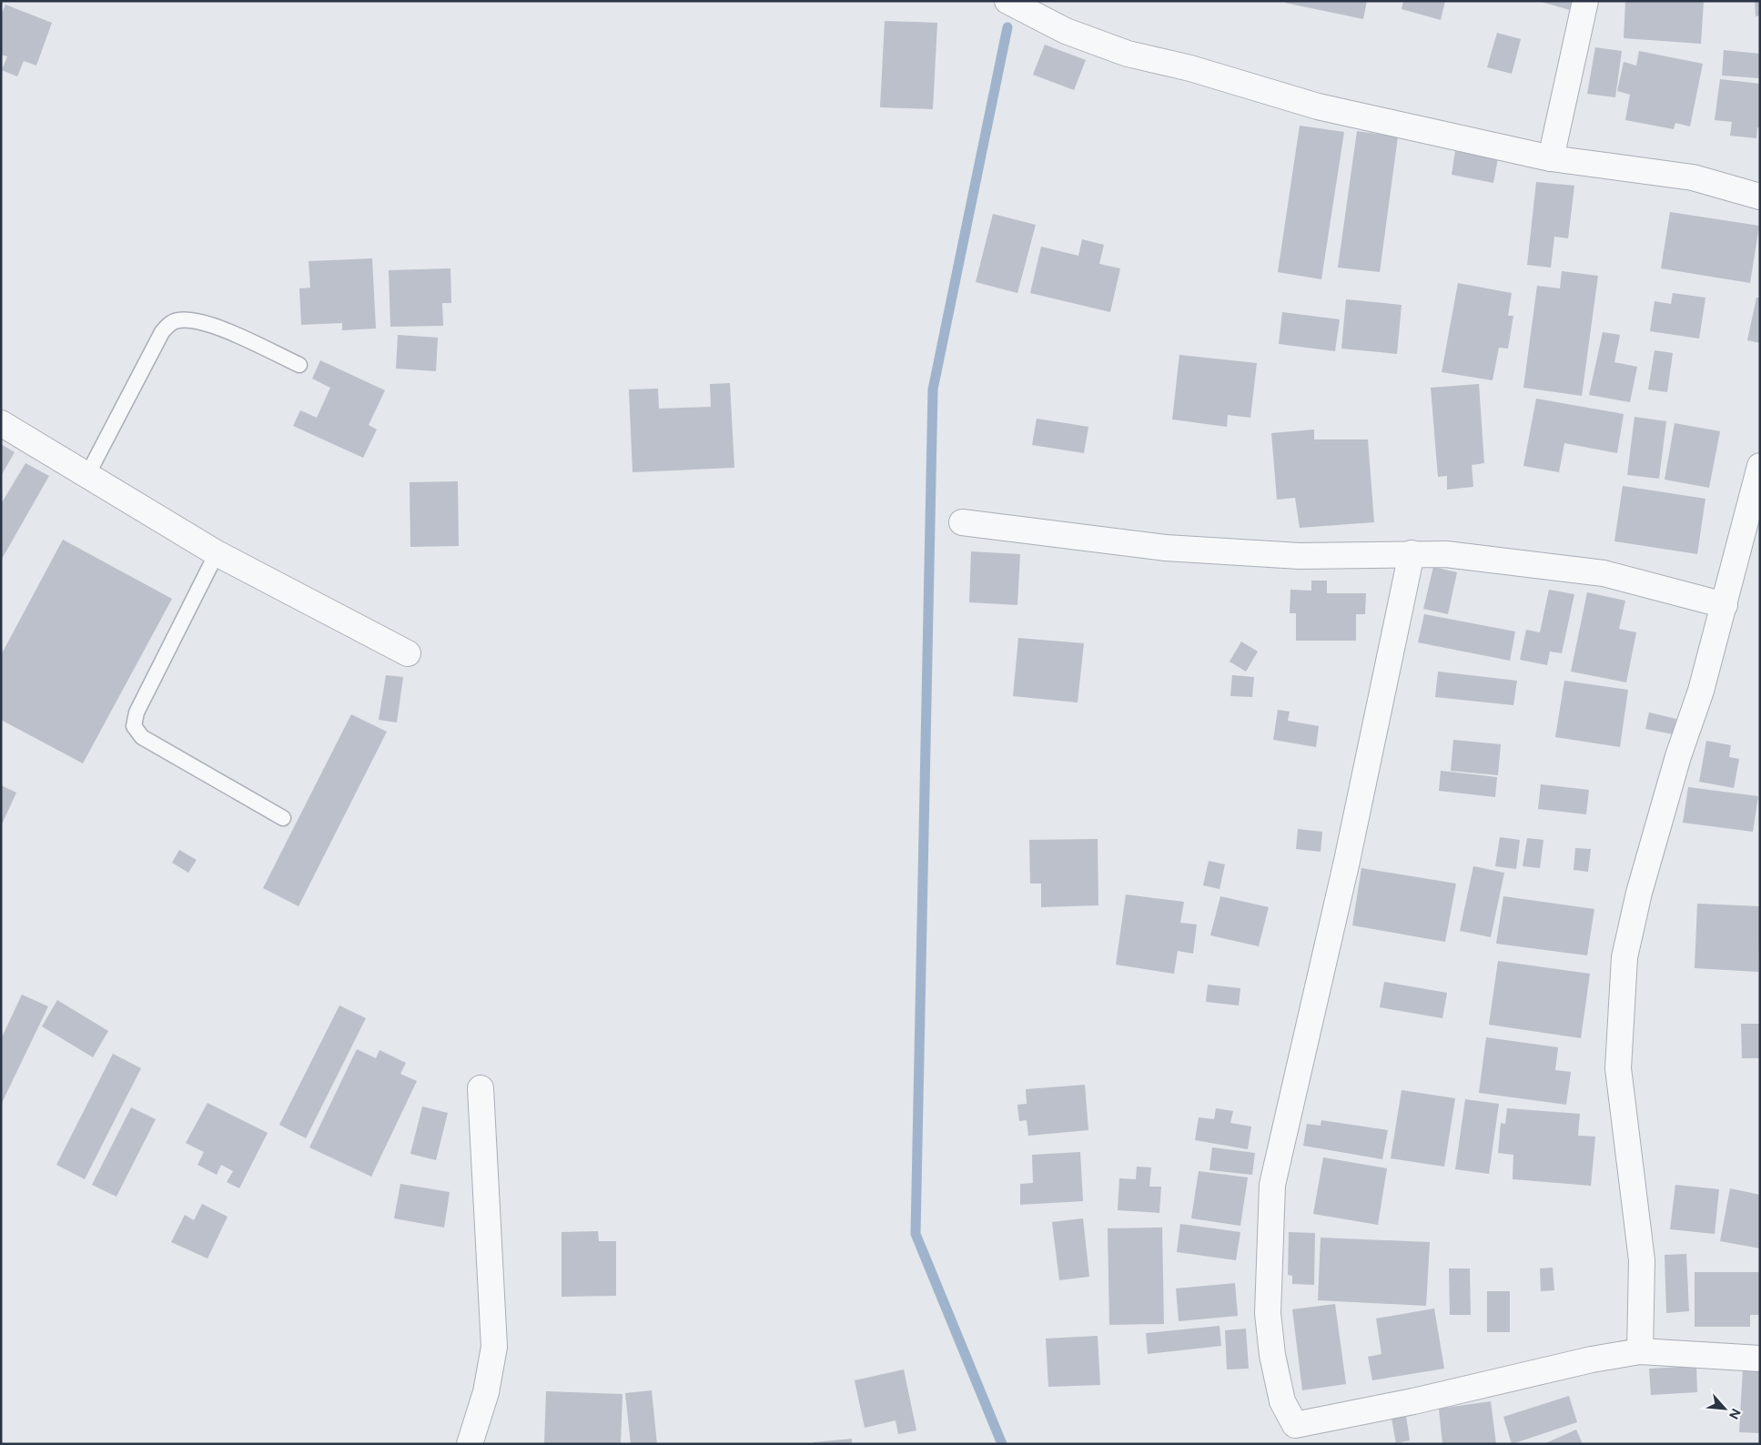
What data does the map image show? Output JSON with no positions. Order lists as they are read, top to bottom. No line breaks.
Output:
{"north":"bottom right"}
